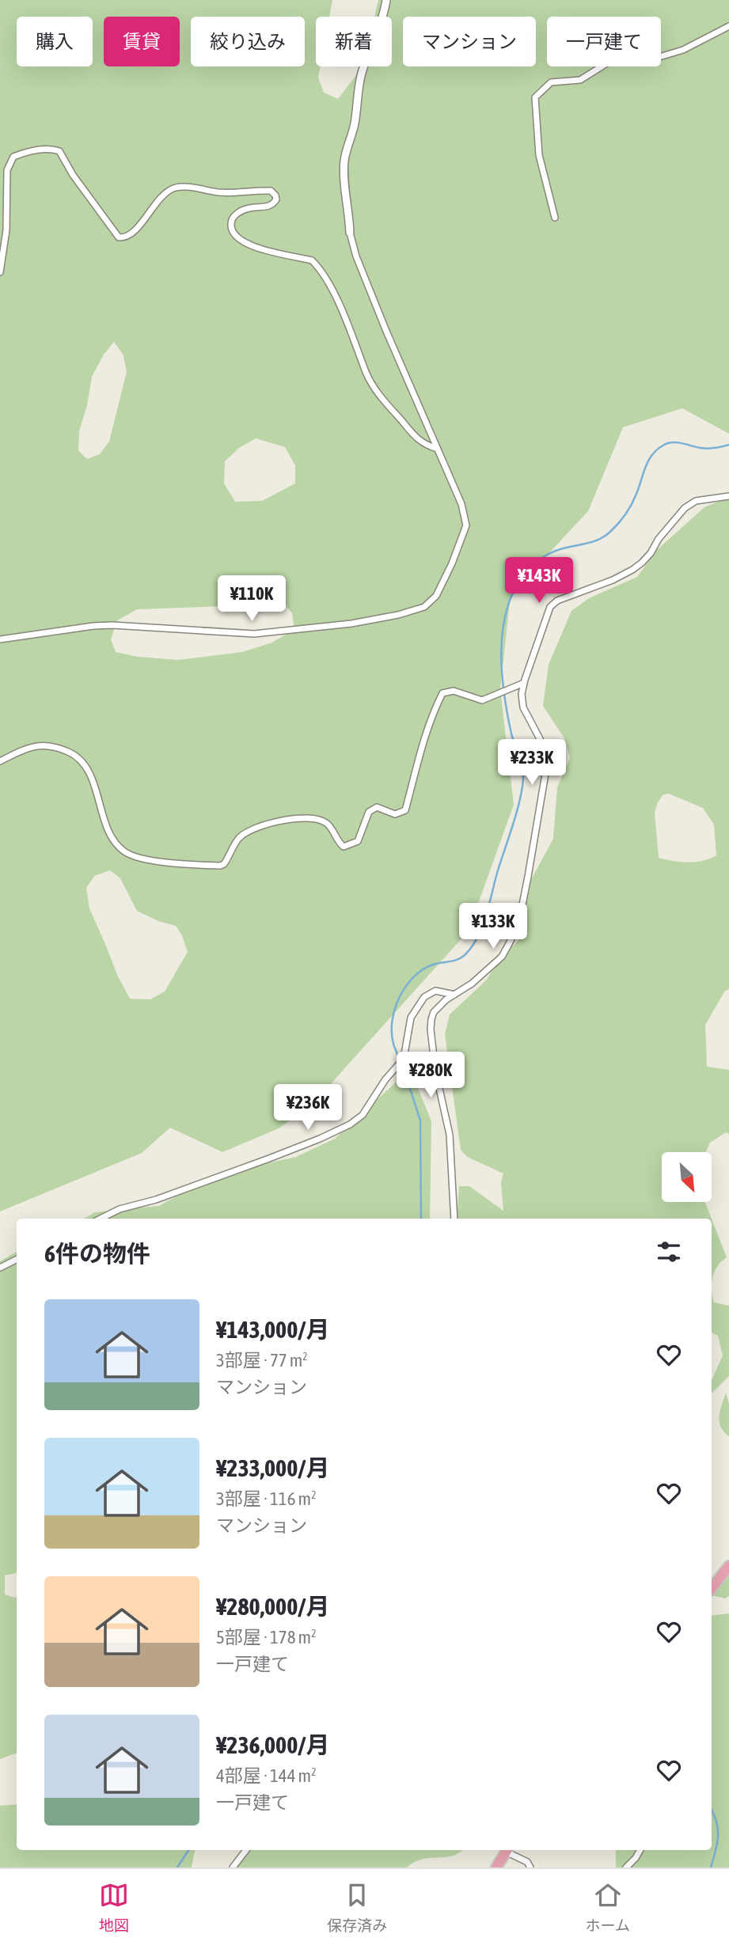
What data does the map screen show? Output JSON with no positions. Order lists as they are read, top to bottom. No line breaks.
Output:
{"north":"bottom right","page":{"chip":["購入","賃貸","絞り込み","新着","マンション","一戸建て"],"price":["¥143K","¥110K","¥233K","¥133K","¥280K","¥236K"],"heading":"6件の物件","list":[{"name":"¥143,000/月","note":"3部屋 · 77 m² · マンション"},{"name":"¥233,000/月","note":"3部屋 · 116 m² · マンション"},{"name":"¥280,000/月","note":"5部屋 · 178 m² · 一戸建て"},{"name":"¥236,000/月","note":"4部屋 · 144 m² · 一戸建て"}],"tabs":["地図","保存済み","ホーム"]}}
